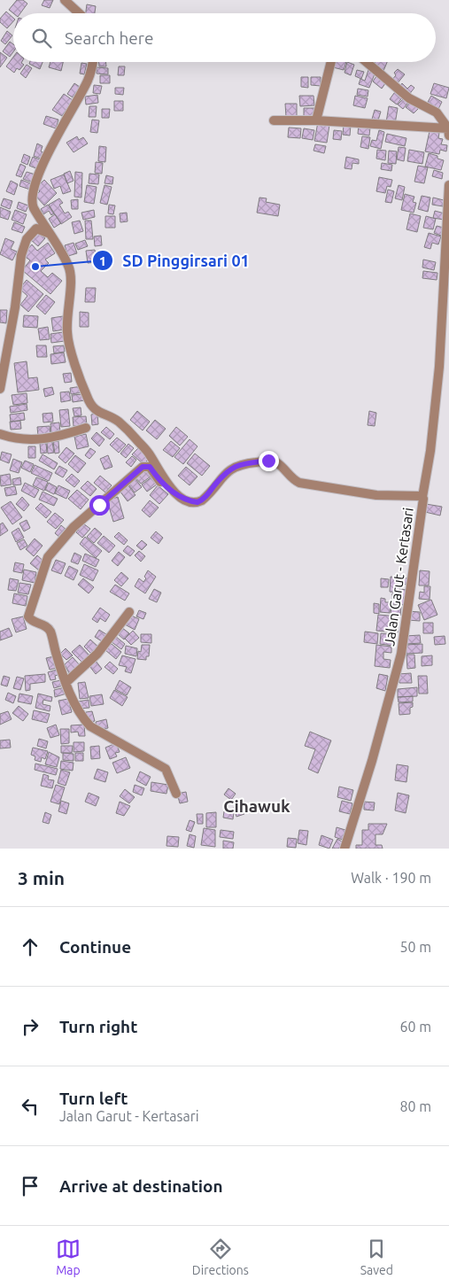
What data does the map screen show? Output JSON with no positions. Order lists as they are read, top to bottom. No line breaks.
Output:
{"streets":{"street":["Jalan Garut - Kertasari"]},"districts":["Cihawuk"],"places":["SD Pinggirsari 01"],"page":{"search":"Search here","heading":["3 min","Walk · 190 m"],"list":[["Continue","50 m"],["Turn right","60 m"],["Turn left","Jalan Garut - Kertasari","80 m"],"Arrive at destination"],"nav":["Map","Directions","Saved"]}}
